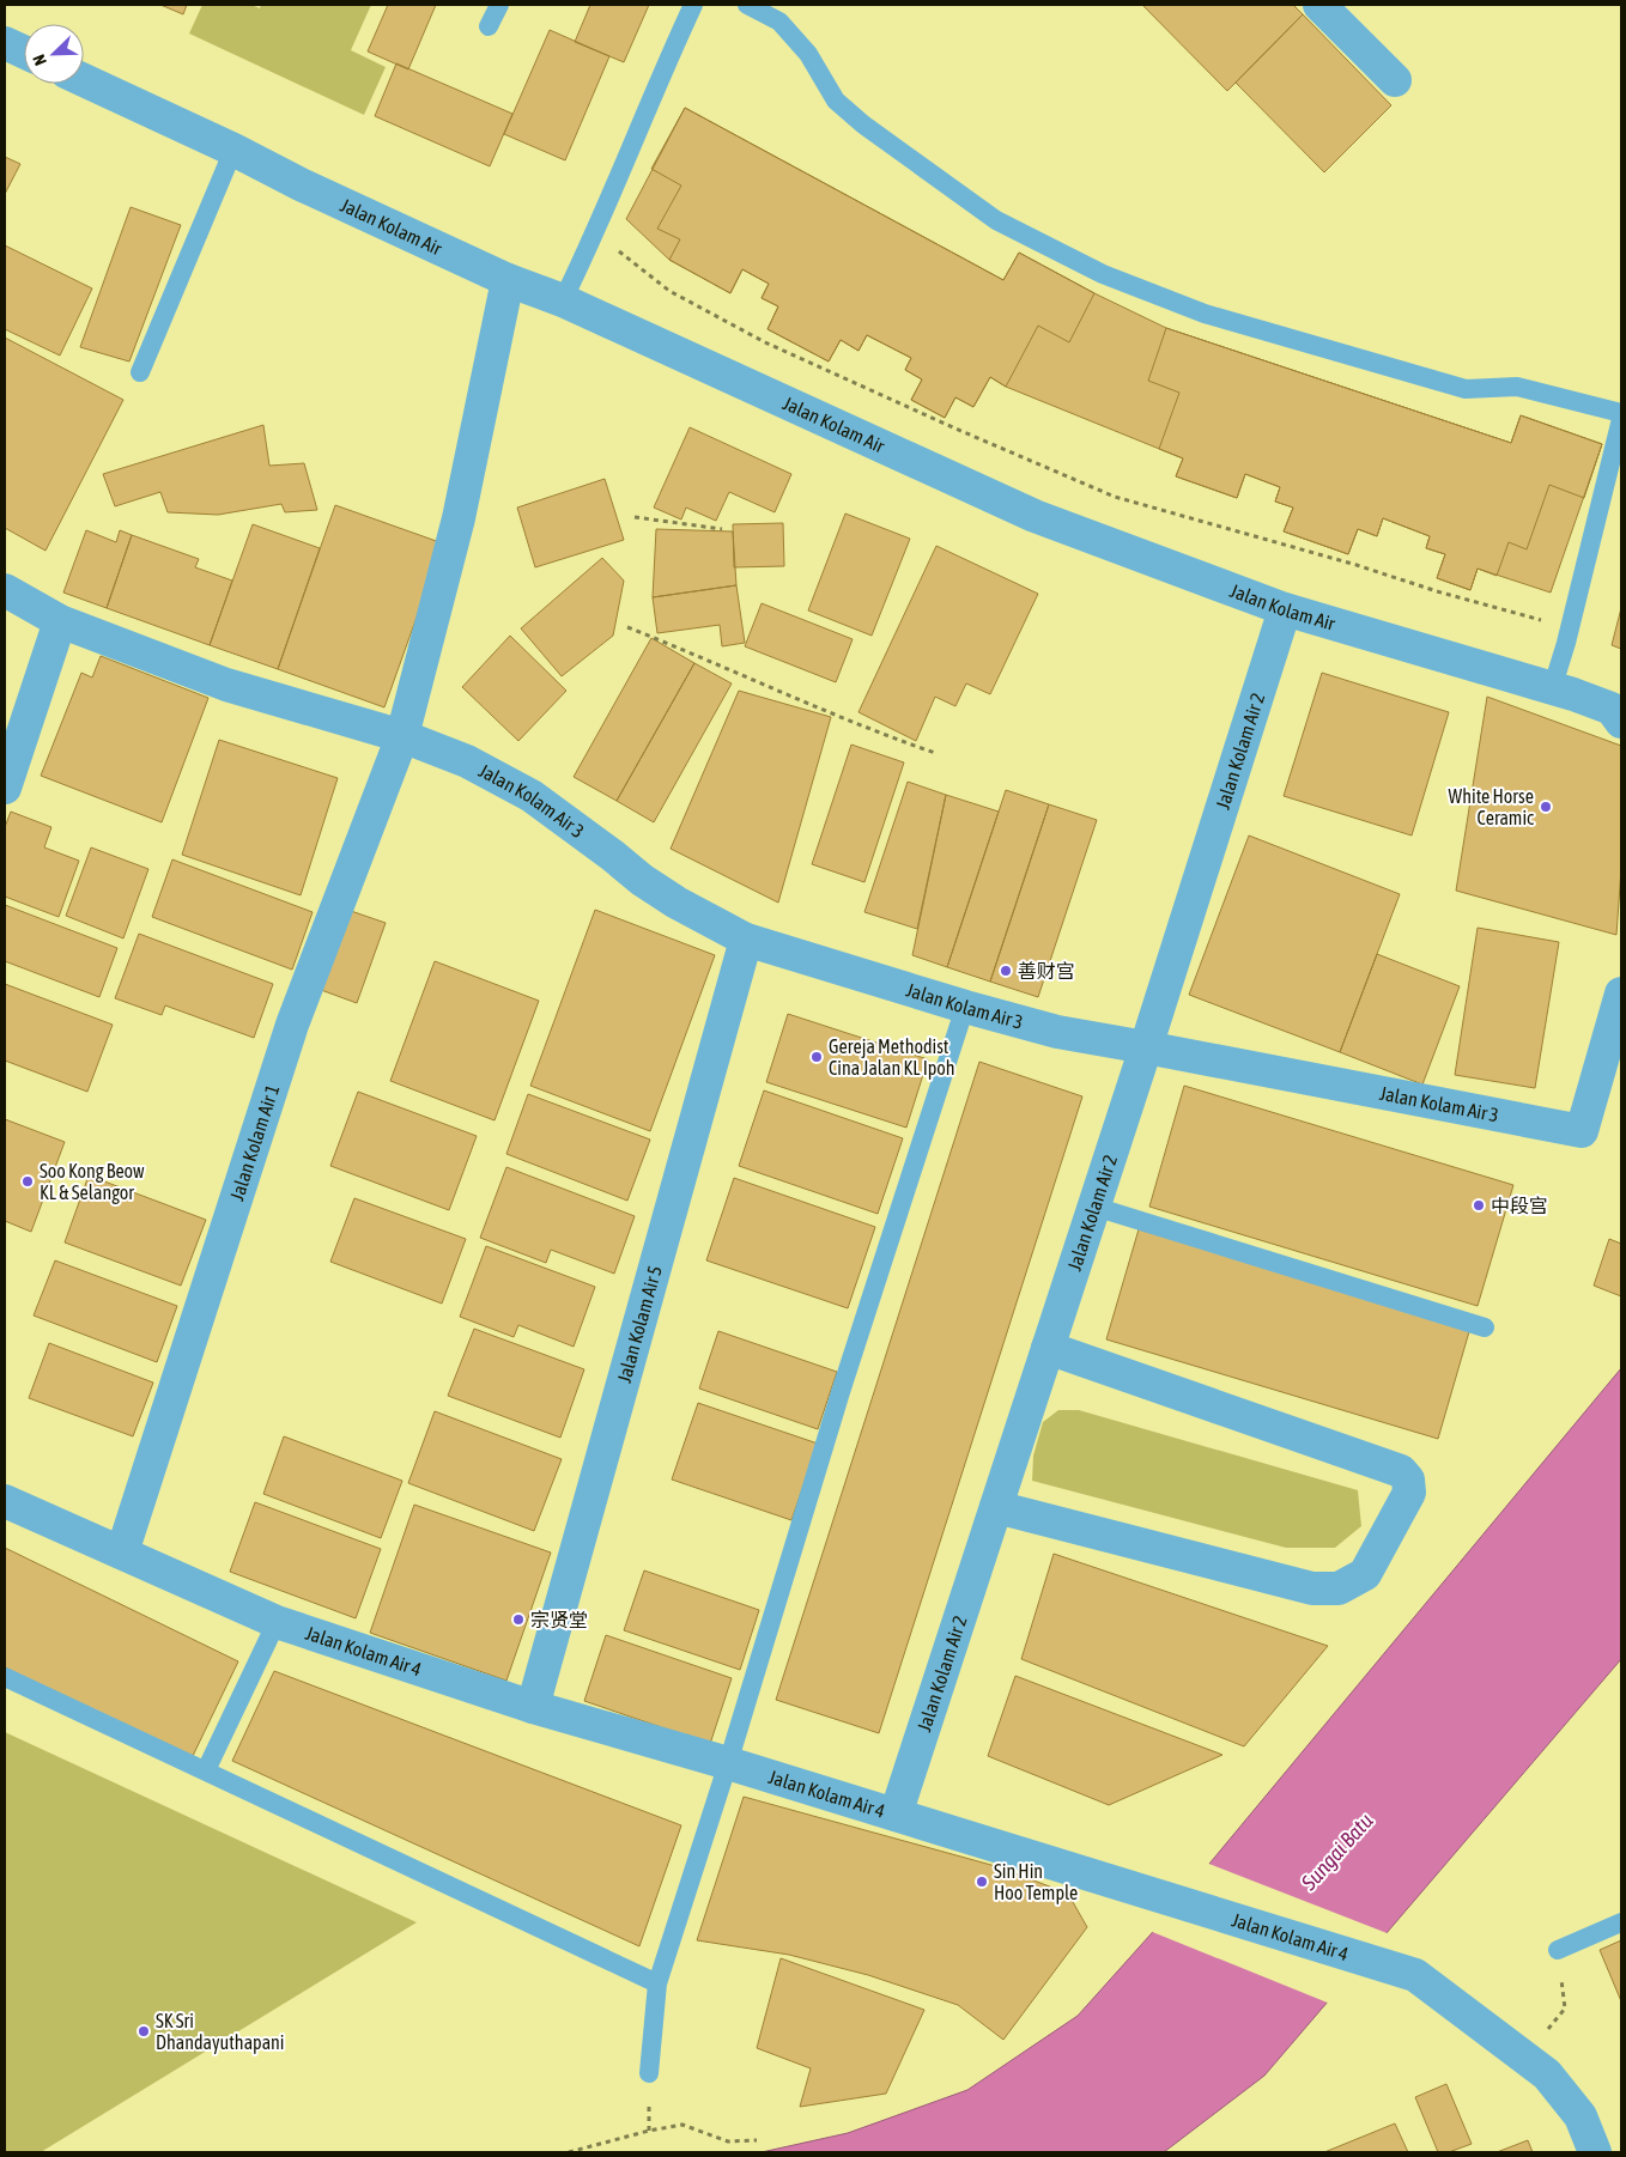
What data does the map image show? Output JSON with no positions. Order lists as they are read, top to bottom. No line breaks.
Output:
{"streets":{"street":["Jalan Kolam Air","Jalan Kolam Air 2","Jalan Kolam Air 3","Jalan Kolam Air 1","Jalan Kolam Air 5","Jalan Kolam Air 4"]},"crossings":[["Jalan Kolam Air","Jalan Kolam Air 2"],["Jalan Kolam Air 2","Jalan Kolam Air 3"],["Jalan Kolam Air 2","Jalan Kolam Air 4"],["Jalan Kolam Air 3","Jalan Kolam Air 1"],["Jalan Kolam Air 3","Jalan Kolam Air 5"],["Jalan Kolam Air 1","Jalan Kolam Air 4"],["Jalan Kolam Air 5","Jalan Kolam Air 4"]],"water":["Sungai Batu"],"places":["White Horse Ceramic","善财宫","Gereja Methodist Cina Jalan KL Ipoh","Soo Kong Beow KL & Selangor","中段宫","宗贤堂","Sin Hin Hoo Temple","SK Sri Dhandayuthapani"],"north":"bottom left"}
